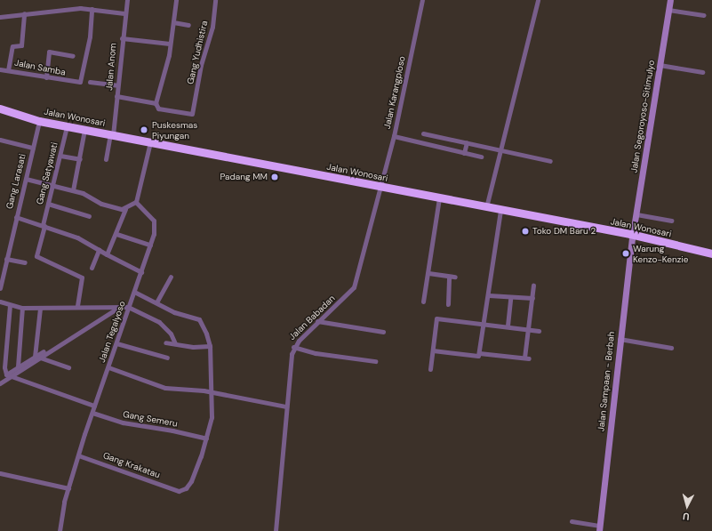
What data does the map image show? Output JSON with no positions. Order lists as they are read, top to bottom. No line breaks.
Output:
{"streets":{"highway":["Jalan Wonosari"],"main road":["Jalan Segoroyoso-Sitimulyo","Jalan Sampaan - Berbah"],"street":["Gang Yudhistira","Jalan Anom","Jalan Samba","Jalan Karangploso","Gang Satyawati","Gang Larasati","Jalan Babadan","Jalan Tegalyoso","Gang Semeru","Gang Krakatau"]},"crossings":[["Gang Yudhistira","Jalan Anom"],["Jalan Anom","Jalan Wonosari"],["Jalan Karangploso","Jalan Wonosari"],["Jalan Karangploso","Jalan Babadan"],["Jalan Segoroyoso-Sitimulyo","Jalan Wonosari"],["Jalan Segoroyoso-Sitimulyo","Jalan Sampaan - Berbah"],["Jalan Wonosari","Gang Satyawati"],["Jalan Wonosari","Gang Larasati"],["Jalan Wonosari","Jalan Babadan"],["Jalan Wonosari","Jalan Sampaan - Berbah"],["Jalan Tegalyoso","Gang Semeru"],["Jalan Tegalyoso","Gang Krakatau"],["Gang Semeru","Gang Krakatau"]],"places":["Puskesmas Piyungan","Padang MM","Toko DM Baru 2","Warung Kenzo-Kenzie"],"north":"bottom"}
